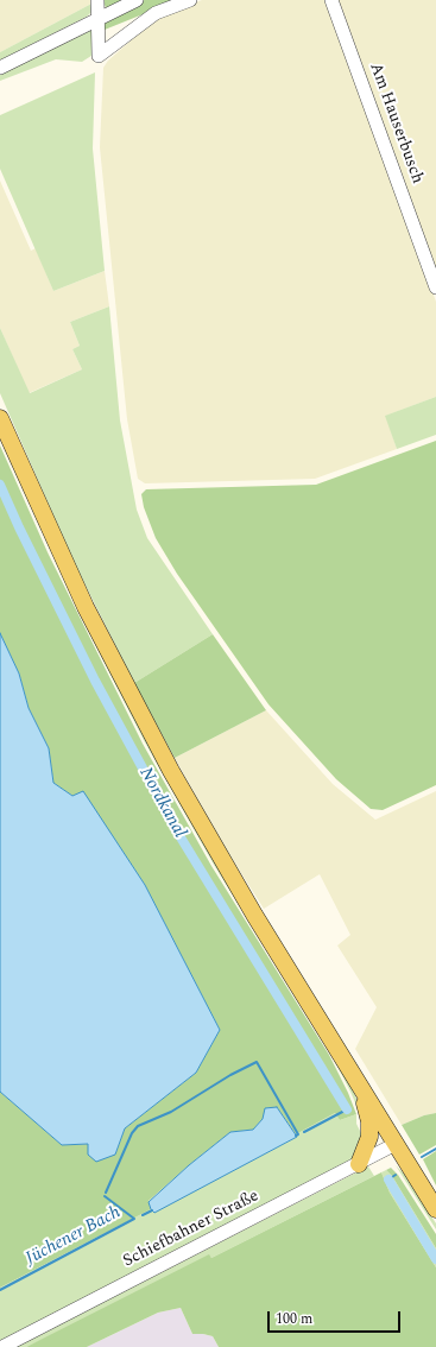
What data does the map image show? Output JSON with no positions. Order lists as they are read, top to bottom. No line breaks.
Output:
{"streets":{"street":["Am Hauserbusch","Schiefbahner Straße"]},"water":["Nordkanal","Jüchener Bach"],"scale_bar":"100 m"}
